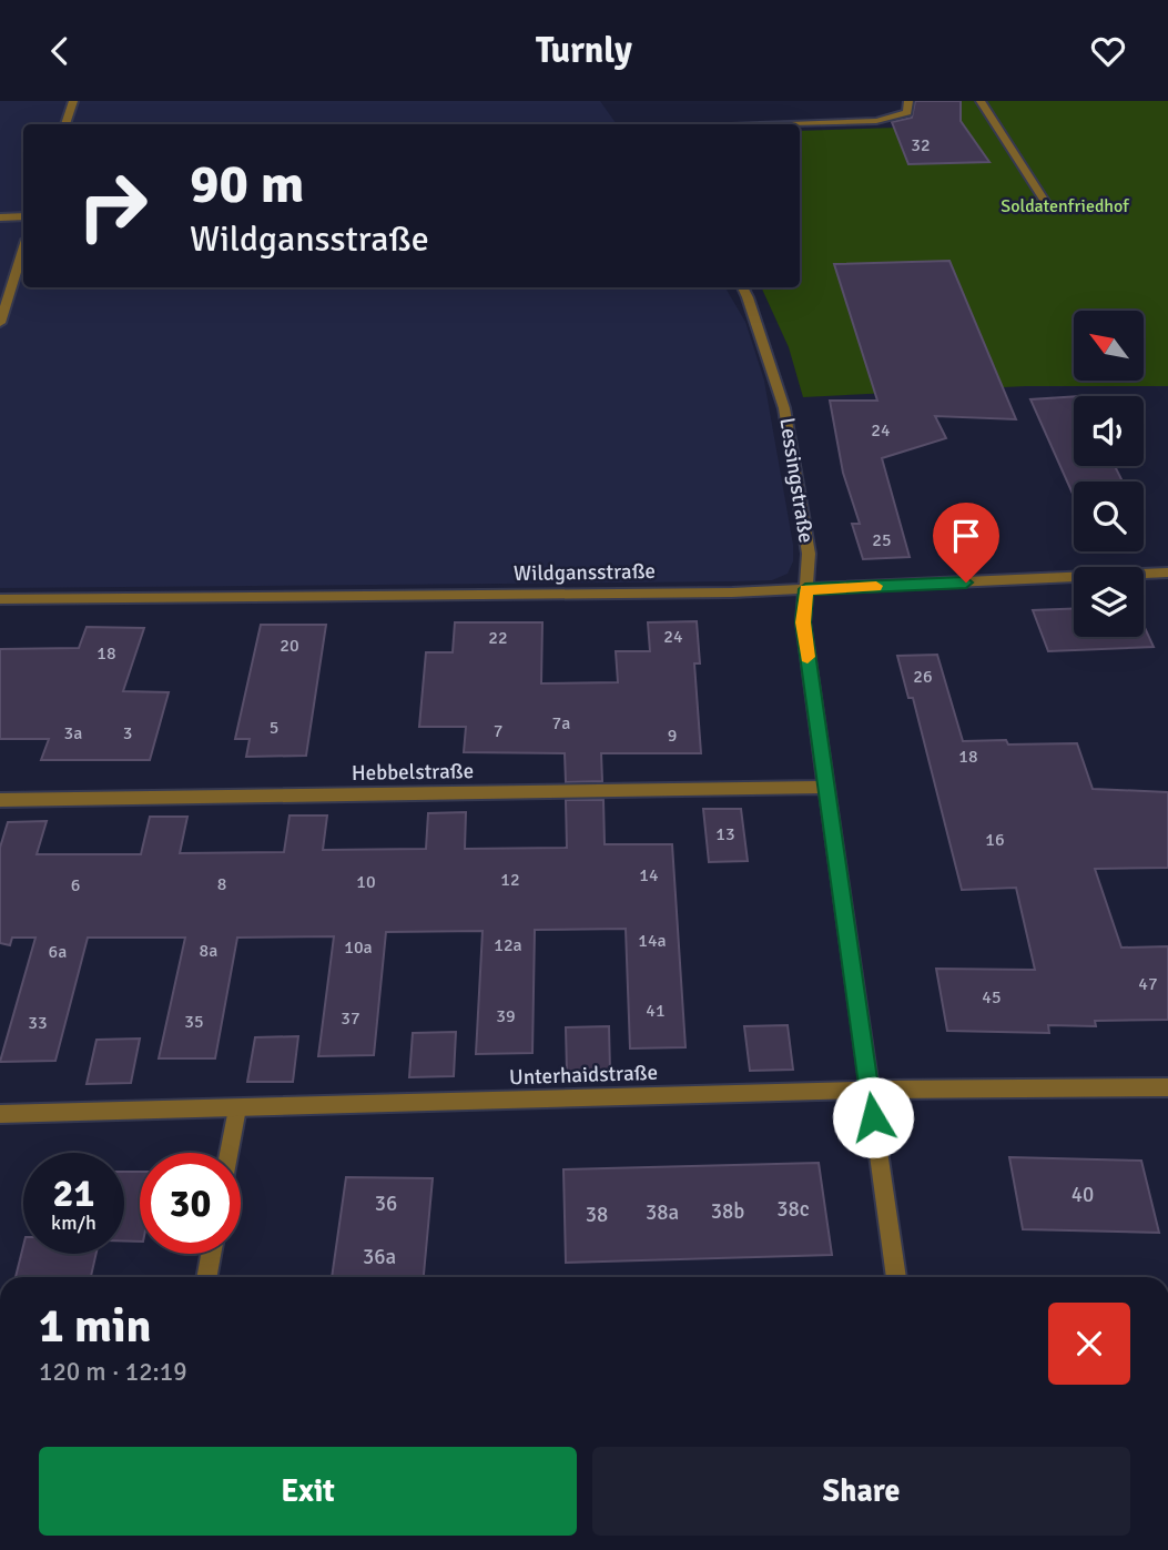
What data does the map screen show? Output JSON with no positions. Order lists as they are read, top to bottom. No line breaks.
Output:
{"streets":{"street":["Lessingstraße","Wildgansstraße","Hebbelstraße","Unterhaidstraße"]},"crossings":[["Lessingstraße","Wildgansstraße"],["Lessingstraße","Hebbelstraße"],["Lessingstraße","Unterhaidstraße"]],"parks":["Soldatenfriedhof"],"house_numbers":["32","24","25","24","22","20","18","26","7a","5","7","3a","3","9","18","13","16","14","12","10","8","6","14a","12a","10a","8a","6a","47","45","41","39","37","35","33","40","36","38c","38b","38a","38","36a"],"north":"top left","page":{"header":"Turnly","turn":["90 m","Wildgansstraße"],"speed":"21 km/h","limit":"30","heading":["1 min","120 m · 12:19"],"buttons":["Exit","Share"]}}
